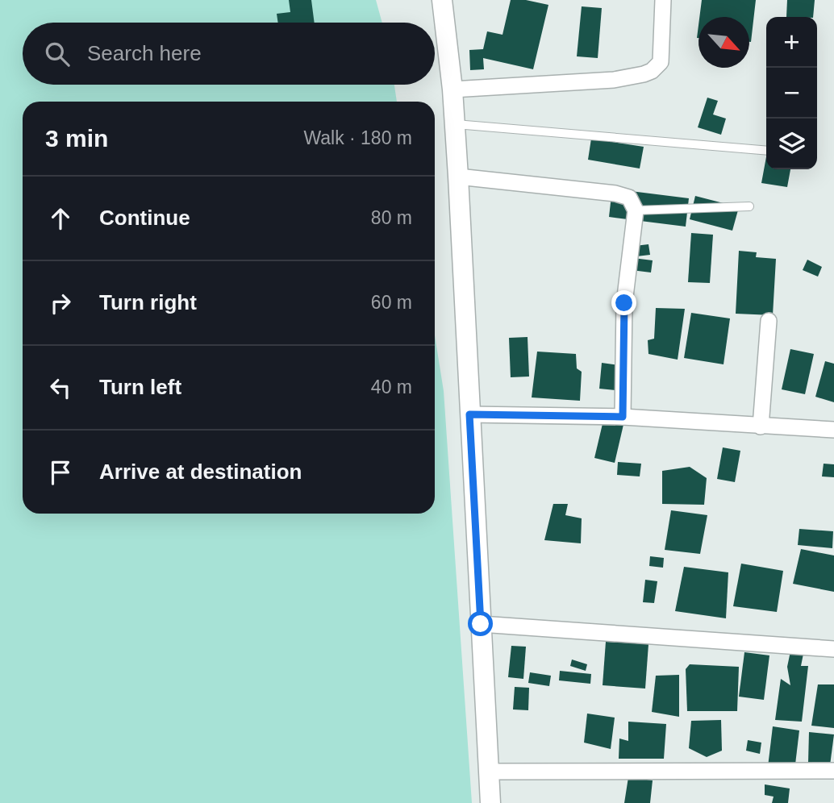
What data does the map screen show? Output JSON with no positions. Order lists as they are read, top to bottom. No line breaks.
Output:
{"north":"bottom right","page":{"map_buttons":["+","−"],"search":"Search here","heading":["3 min","Walk · 180 m"],"list":[["Continue","80 m"],["Turn right","60 m"],["Turn left","40 m"],"Arrive at destination"]}}
